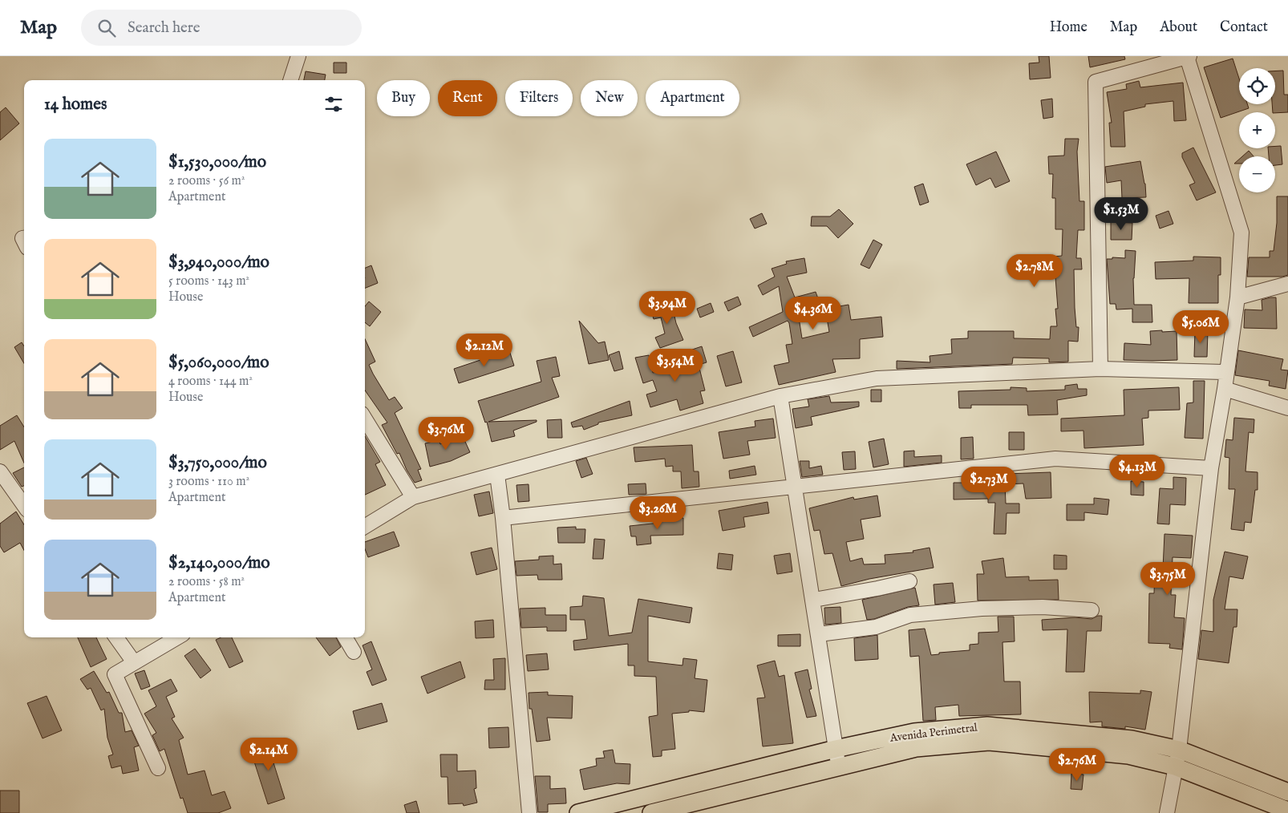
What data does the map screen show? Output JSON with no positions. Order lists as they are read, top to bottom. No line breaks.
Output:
{"streets":{"main road":["Avenida Perimetral"]},"page":{"header":"Map","search":"Search here","nav":["Home","Map","About","Contact"],"map_buttons":["+","−"],"chip":["Buy","Rent","Filters","New","Apartment"],"heading":"14 homes","list":[{"name":"$1,530,000/mo","note":"2 rooms · 56 m² · Apartment"},{"name":"$3,940,000/mo","note":"5 rooms · 143 m² · House"},{"name":"$5,060,000/mo","note":"4 rooms · 144 m² · House"},{"name":"$3,750,000/mo","note":"3 rooms · 110 m² · Apartment"},{"name":"$2,140,000/mo","note":"2 rooms · 58 m² · Apartment"}],"price":["$1.53M","$2.78M","$3.94M","$4.36M","$5.06M","$2.12M","$3.54M","$3.76M","$4.13M","$2.73M","$3.26M","$3.75M","$2.14M","$2.76M"]}}
